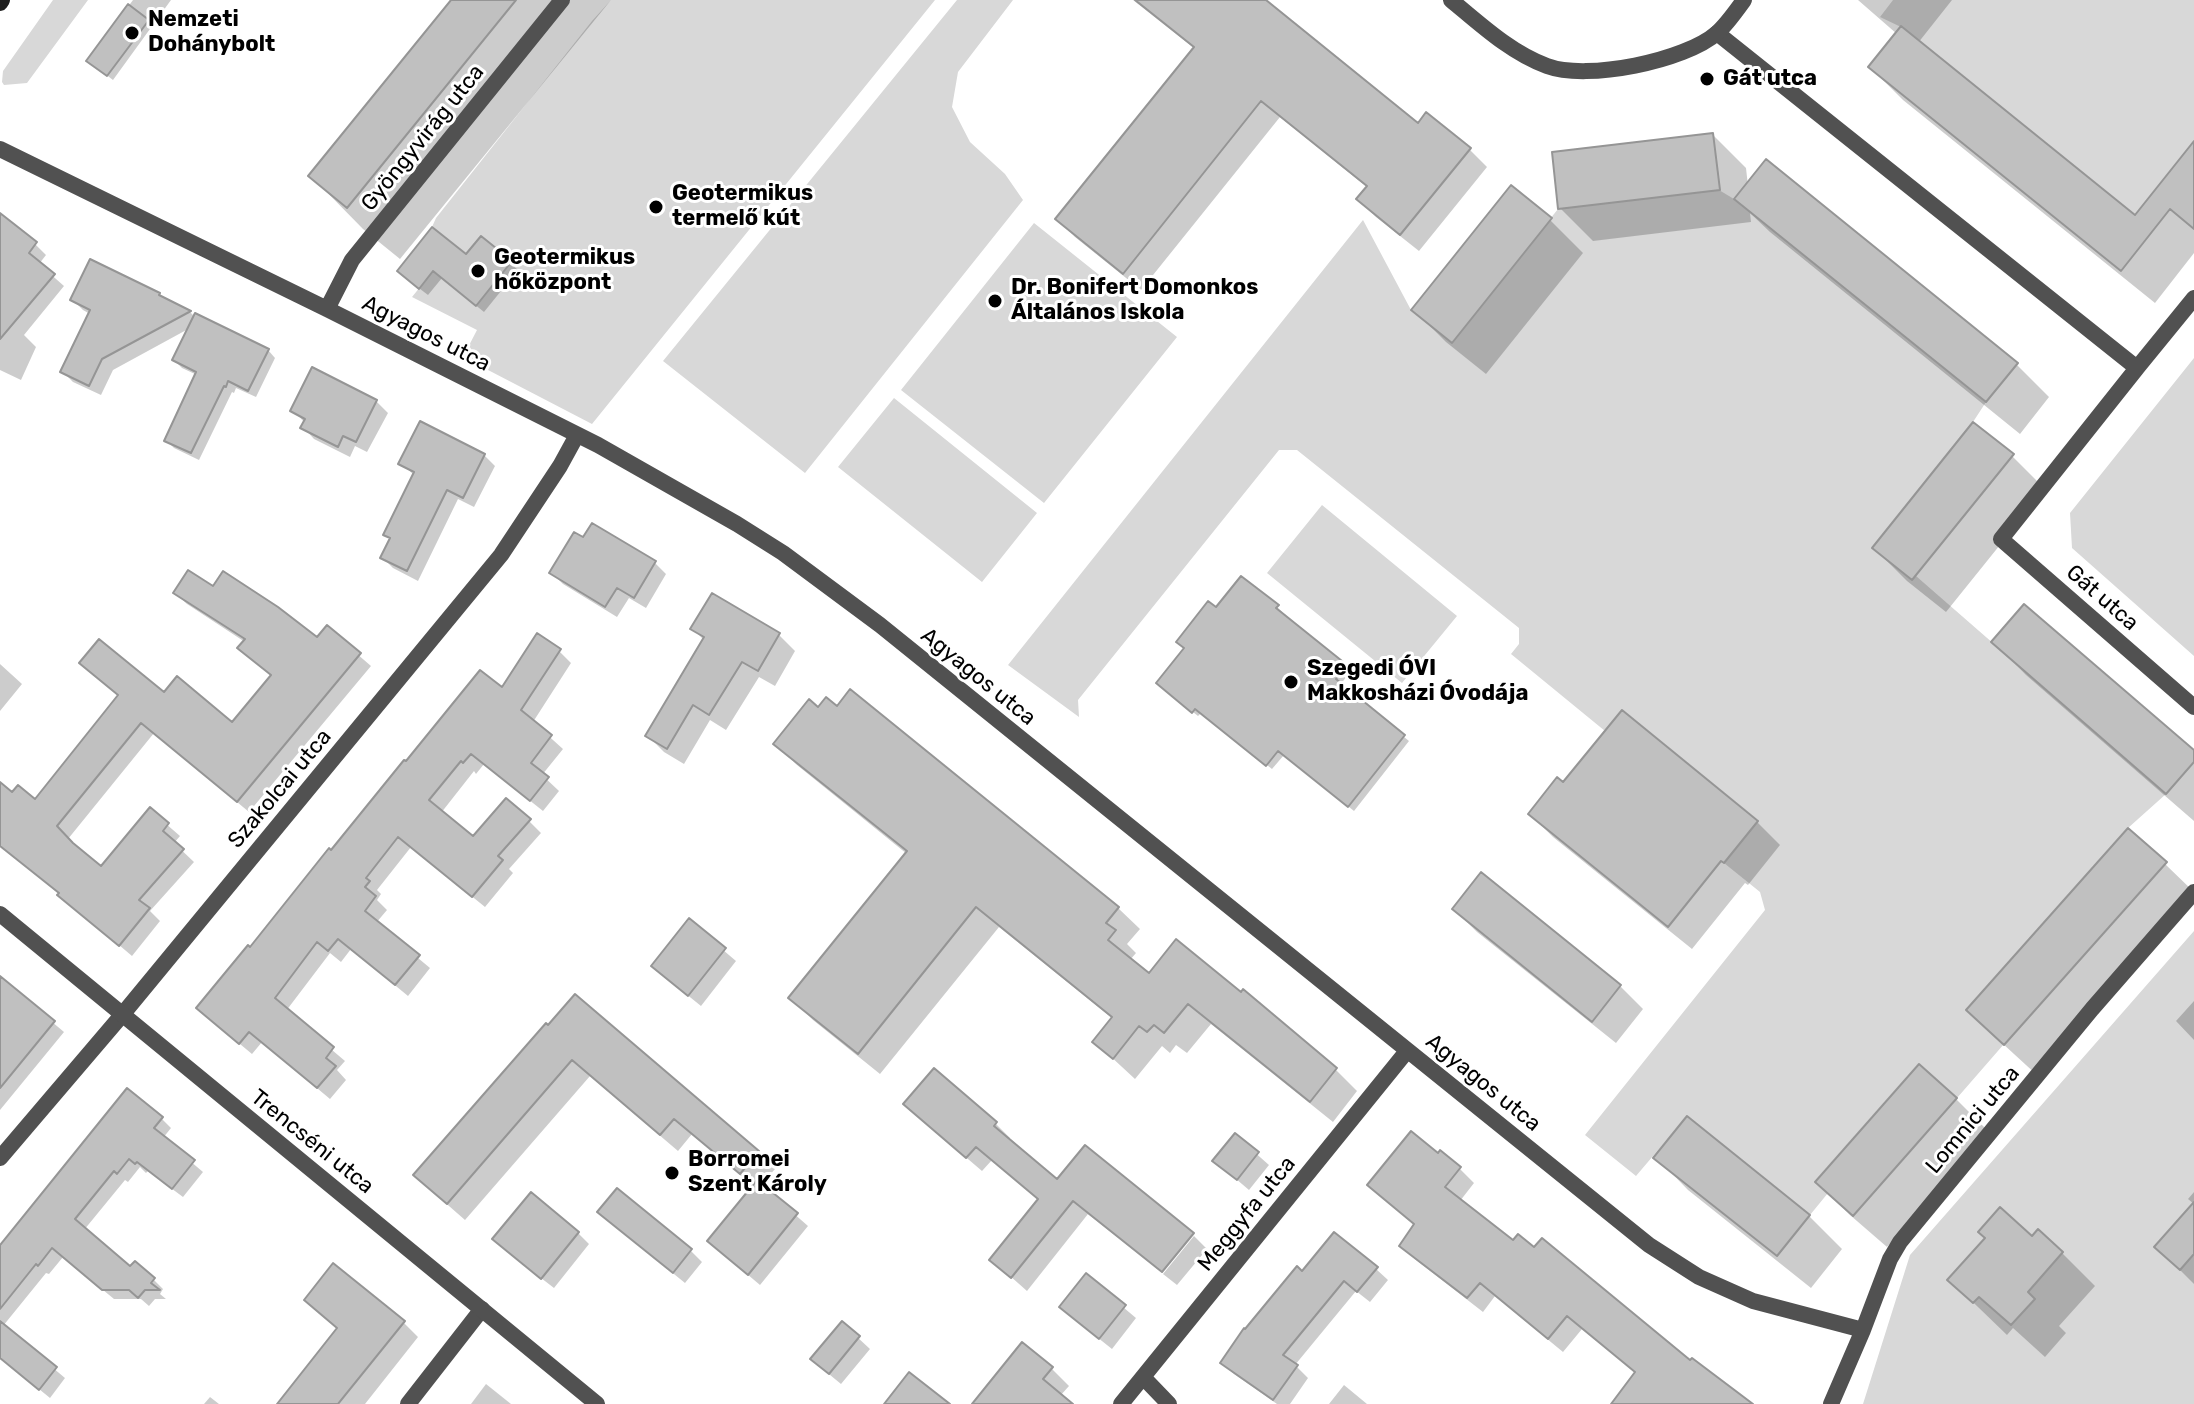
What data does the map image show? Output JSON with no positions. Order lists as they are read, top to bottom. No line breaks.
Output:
{"streets":{"street":["Gyöngyvirág utca","Agyagos utca","Gát utca","Szakolcai utca","Lomnici utca","Trencséni utca","Meggyfa utca"]},"crossings":[["Gyöngyvirág utca","Agyagos utca"],["Agyagos utca","Szakolcai utca"],["Agyagos utca","Lomnici utca"],["Agyagos utca","Meggyfa utca"],["Szakolcai utca","Trencséni utca"]],"places":["Nemzeti Dohánybolt","Gát utca","Geotermikus termelő kút","Geotermikus hőközpont","Dr. Bonifert Domonkos Általános Iskola","Szegedi ÓVI Makkosházi Óvodája","Borromei Szent Károly"]}
